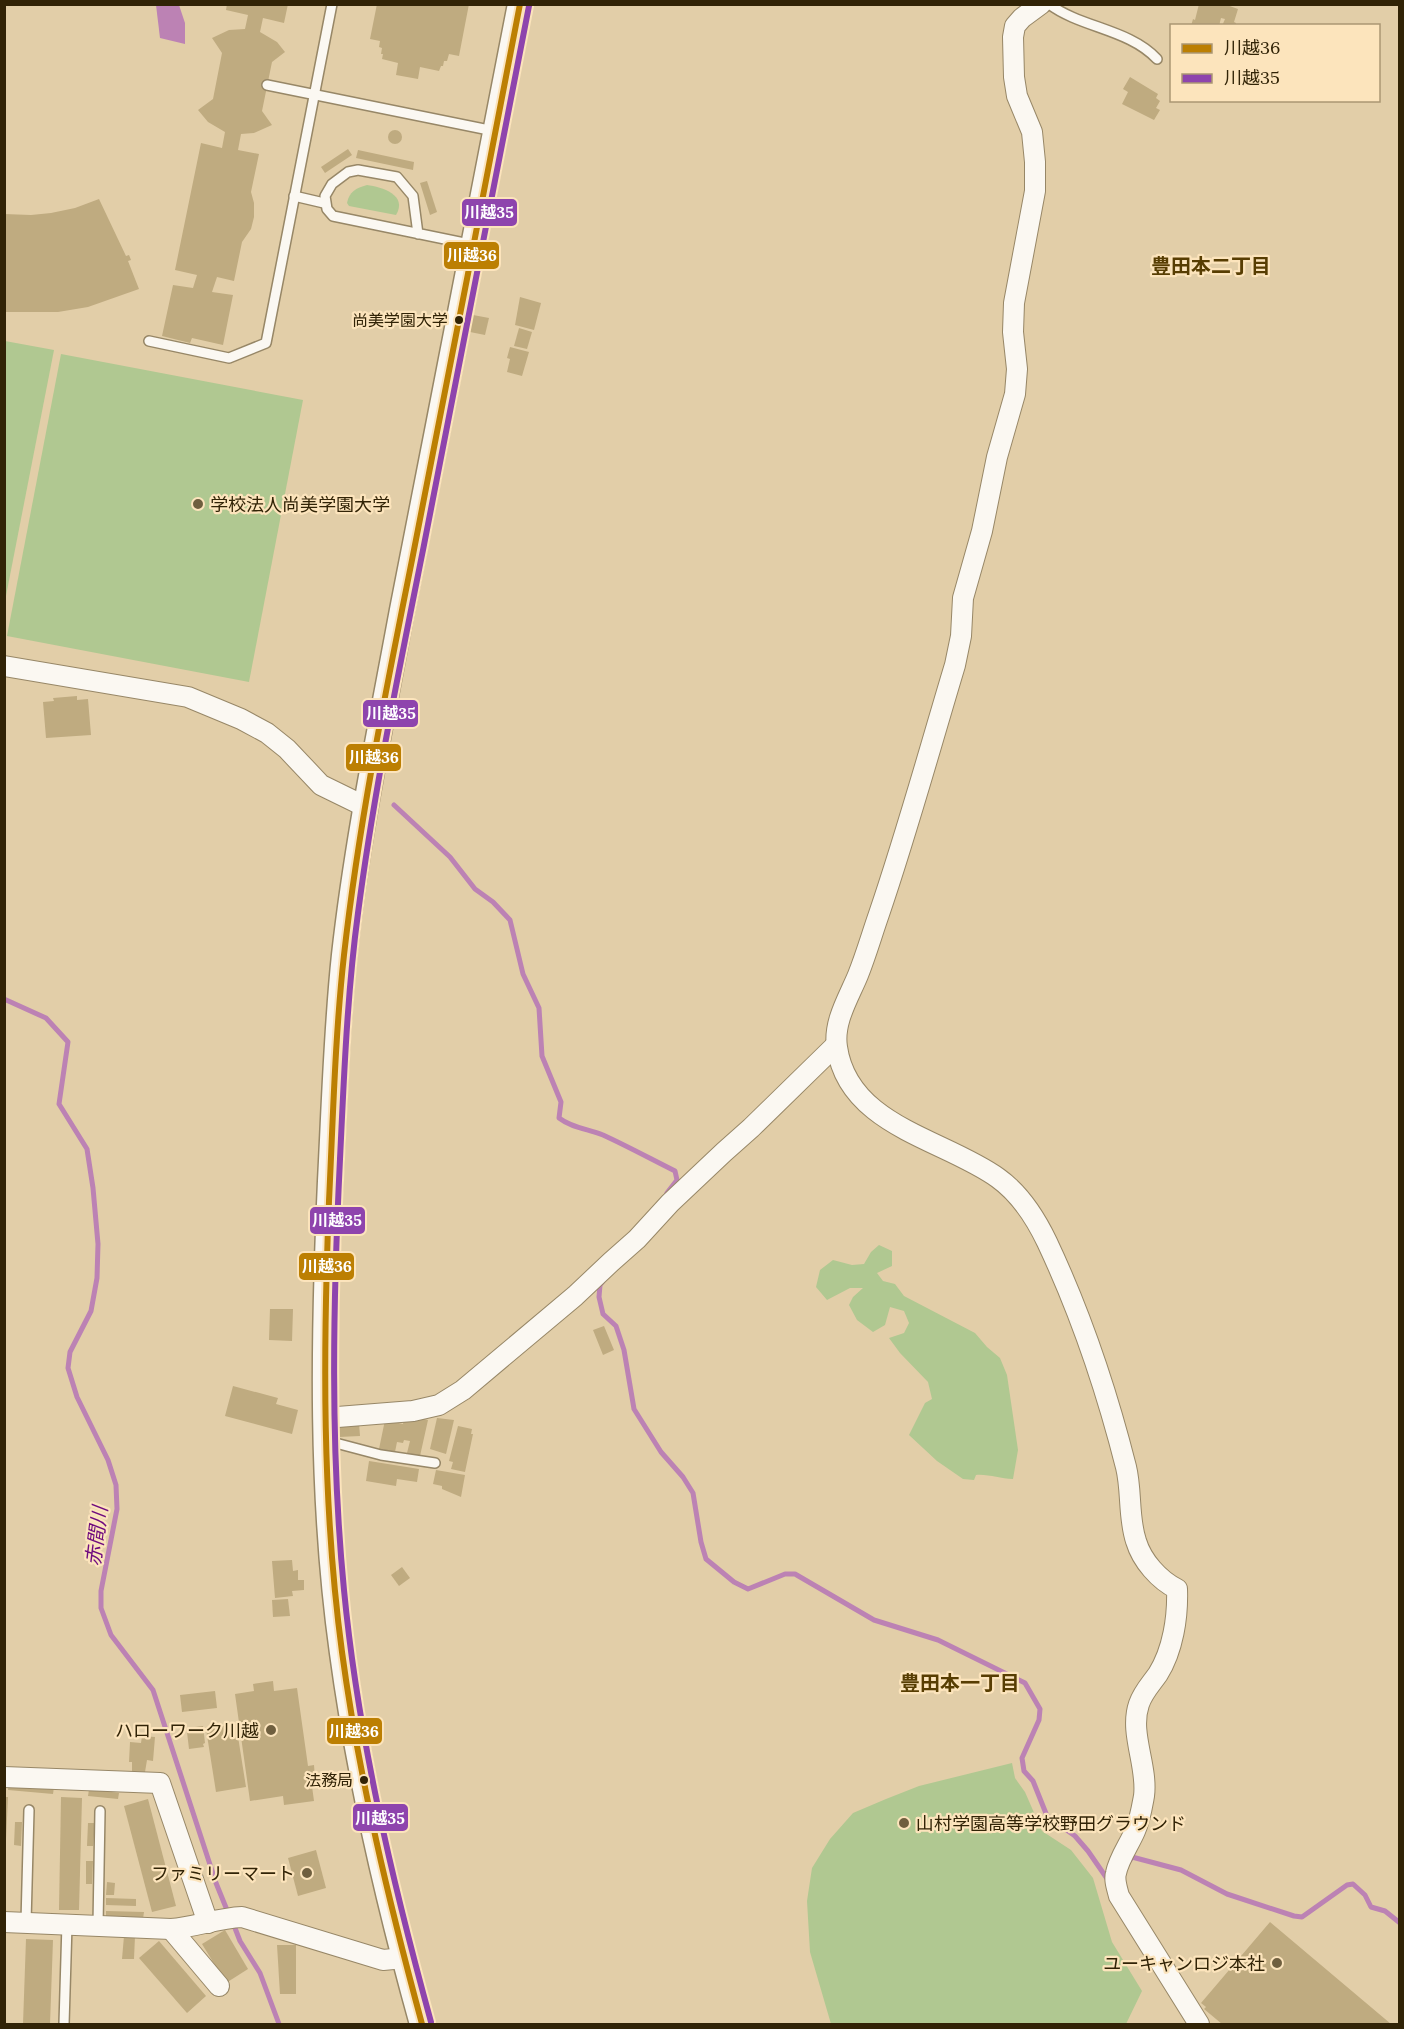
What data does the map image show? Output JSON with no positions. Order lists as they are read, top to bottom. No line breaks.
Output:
{"districts":["豊田本二丁目","豊田本一丁目"],"water":["赤間川"],"places":["尚美学園大学","学校法人尚美学園大学","ハローワーク川越","法務局","山村学園高等学校野田グラウンド","ファミリーマート","ユーキャンロジ本社"],"lines":["transit line 川越36","transit line 川越35"],"legend":["川越36","川越35"]}
